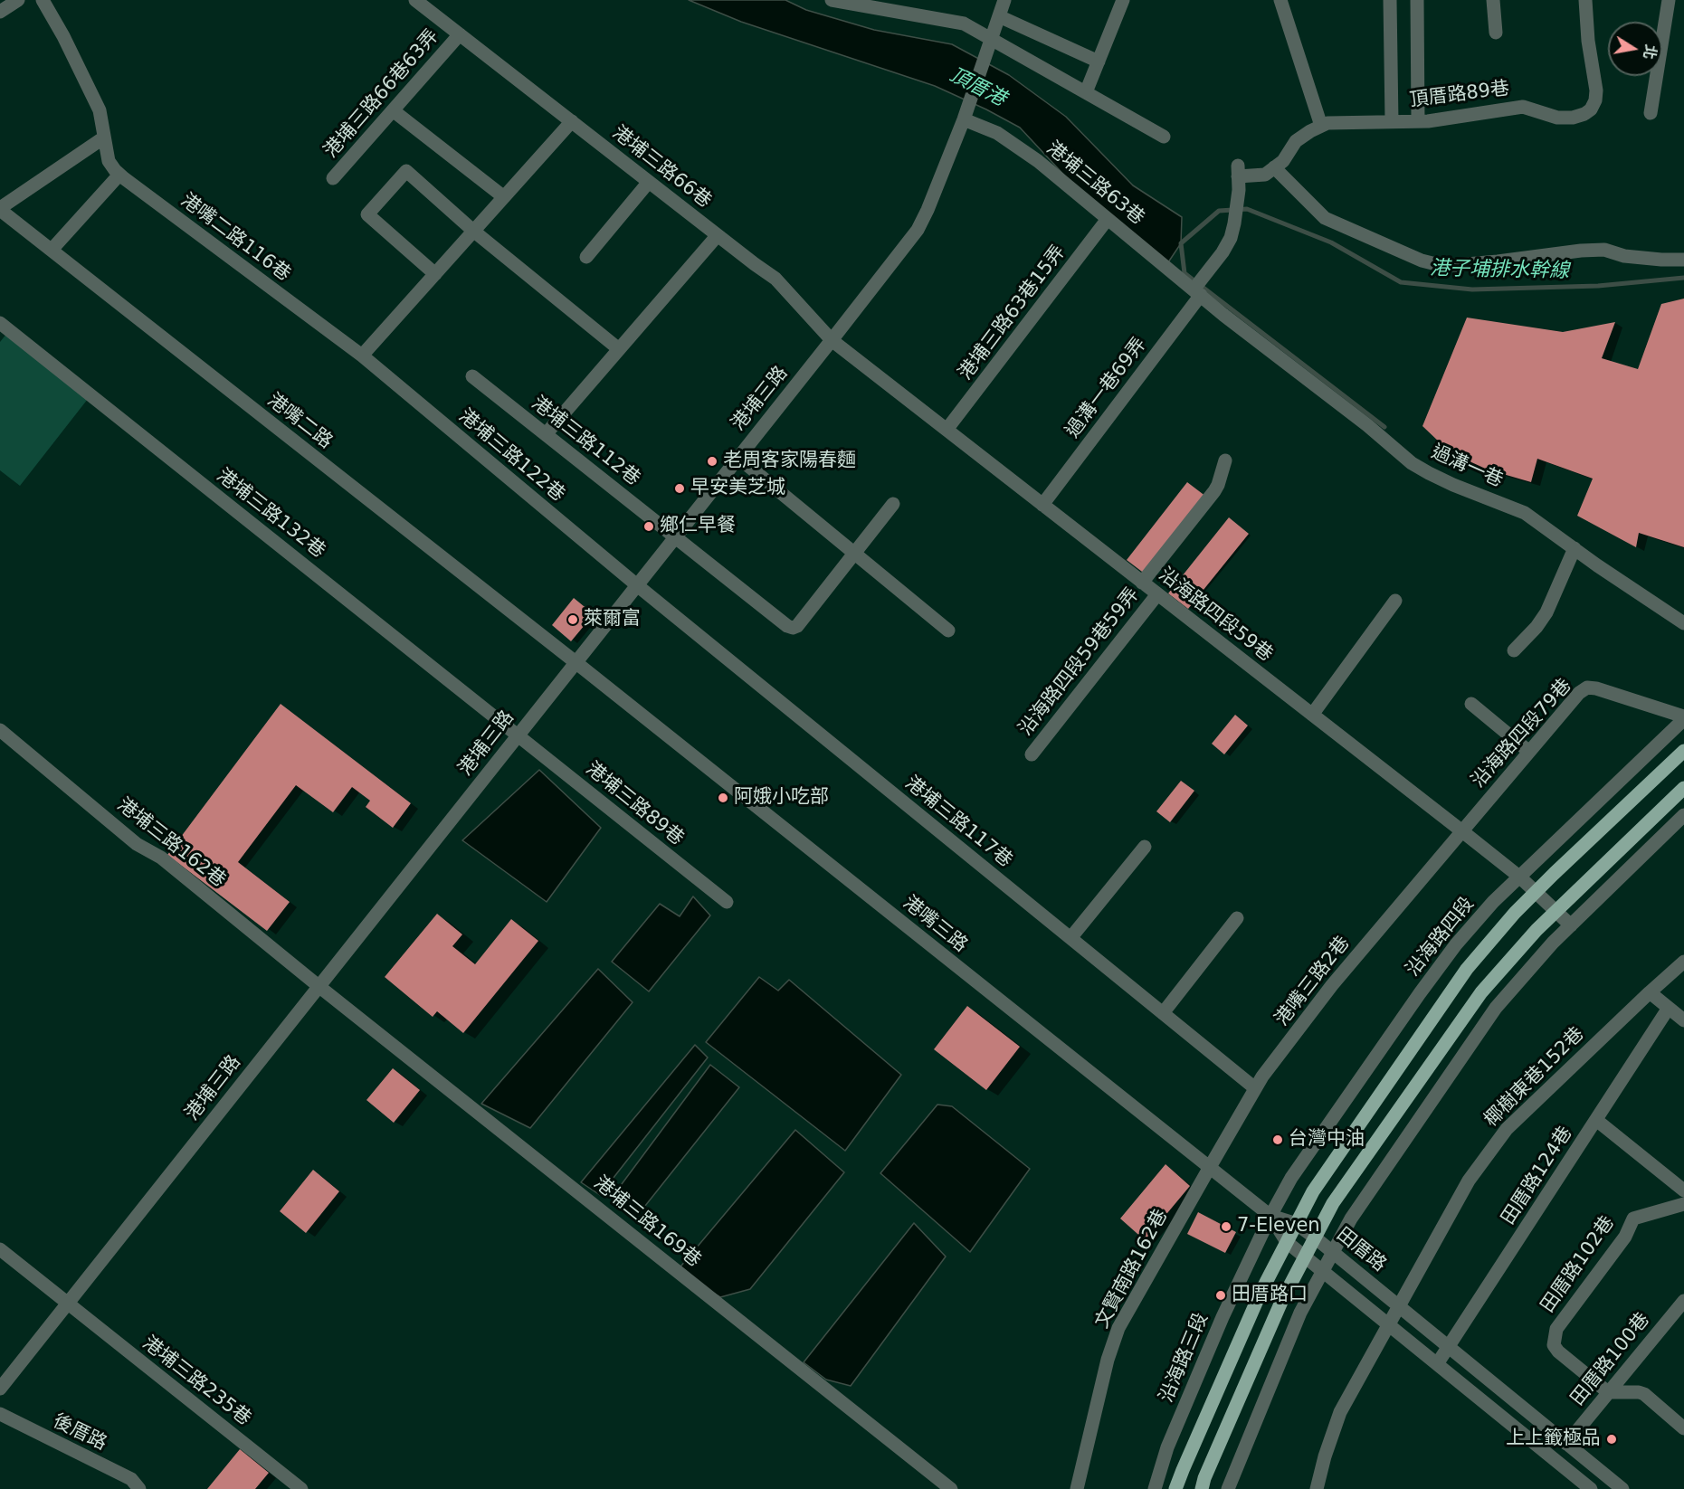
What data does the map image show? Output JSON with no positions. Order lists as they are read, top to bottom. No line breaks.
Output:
{"streets":{"street":["港埔三路66巷63弄","頂厝路89巷","港埔三路66巷","港埔三路63巷","港嘴二路116巷","港埔三路63巷15弄","過溝一巷69弄","港埔三路","港嘴二路","港埔三路112巷","港埔三路122巷","過溝一巷","港埔三路132巷","沿海路四段59巷","沿海路四段59巷59弄","沿海路四段79巷","港埔三路89巷","港埔三路117巷","港埔三路162巷","港嘴三路","沿海路四段","港嘴三路2巷","椰樹東巷152巷","田厝路124巷","港埔三路169巷","田厝路","田厝路102巷","文賢南路162巷","沿海路三段","田厝路100巷","港埔三路235巷","後厝路"]},"crossings":[["港埔三路66巷63弄","港埔三路66巷"],["頂厝路89巷","過溝一巷69弄"],["港埔三路66巷","港埔三路"],["港埔三路66巷","沿海路四段59巷"],["港埔三路63巷","港埔三路63巷15弄"],["港埔三路63巷","過溝一巷69弄"],["港埔三路63巷","港埔三路"],["港埔三路63巷","過溝一巷"],["港嘴二路116巷","港埔三路122巷"],["港埔三路63巷15弄","沿海路四段59巷"],["過溝一巷69弄","過溝一巷"],["過溝一巷69弄","沿海路四段59巷"],["港埔三路","港嘴二路"],["港埔三路","港埔三路112巷"],["港埔三路","港埔三路122巷"],["港埔三路","港埔三路132巷"],["港埔三路","沿海路四段59巷"],["港埔三路","港埔三路89巷"],["港埔三路","港埔三路117巷"],["港埔三路","港埔三路162巷"],["港埔三路","港嘴三路"],["港埔三路","港埔三路169巷"],["港埔三路","港埔三路235巷"],["港嘴二路","港嘴三路"],["港埔三路122巷","港埔三路117巷"],["港埔三路132巷","港埔三路89巷"],["沿海路四段59巷","沿海路四段59巷59弄"],["沿海路四段59巷","沿海路四段79巷"],["沿海路四段59巷","沿海路四段"],["沿海路四段59巷","港嘴三路2巷"],["沿海路四段79巷","沿海路四段"],["沿海路四段79巷","港嘴三路2巷"],["港埔三路117巷","港嘴三路2巷"],["港埔三路162巷","港埔三路169巷"],["港嘴三路","沿海路四段"],["港嘴三路","港嘴三路2巷"],["港嘴三路","田厝路"],["港嘴三路","文賢南路162巷"],["港嘴三路","沿海路三段"],["沿海路四段","田厝路"],["沿海路四段","沿海路三段"],["港嘴三路2巷","文賢南路162巷"],["椰樹東巷152巷","田厝路"],["田厝路124巷","田厝路"],["田厝路","沿海路三段"],["田厝路","田厝路100巷"],["田厝路102巷","田厝路100巷"]],"water":["頂厝港","港子埔排水幹線"],"places":["老周客家陽春麵","早安美芝城","鄉仁早餐","萊爾富","阿娥小吃部","台灣中油","7-Eleven","田厝路口","上上籤極品"],"north":"right"}
